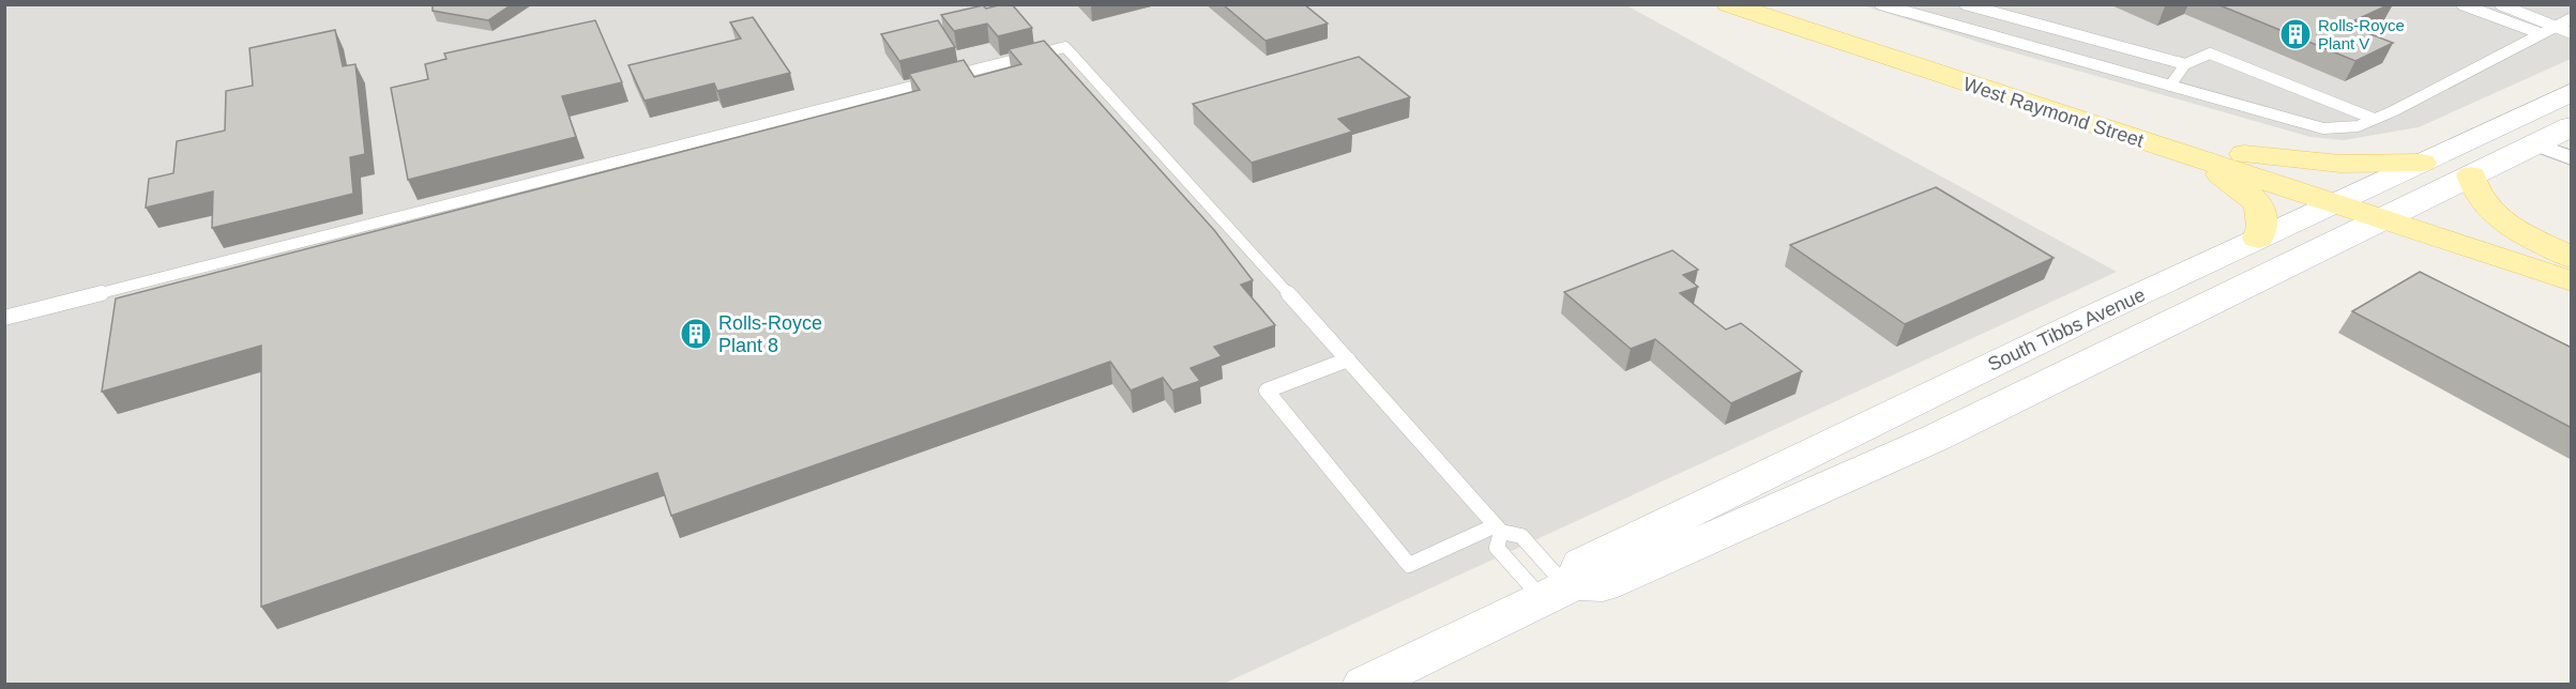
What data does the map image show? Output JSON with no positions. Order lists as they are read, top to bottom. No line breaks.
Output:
{"streets":{"main road":["West Raymond Street","South Tibbs Avenue"]},"crossings":[["West Raymond Street","South Tibbs Avenue"]],"places":{"building":["Rolls-Royce Plant V","Rolls-Royce Plant 8"]}}
